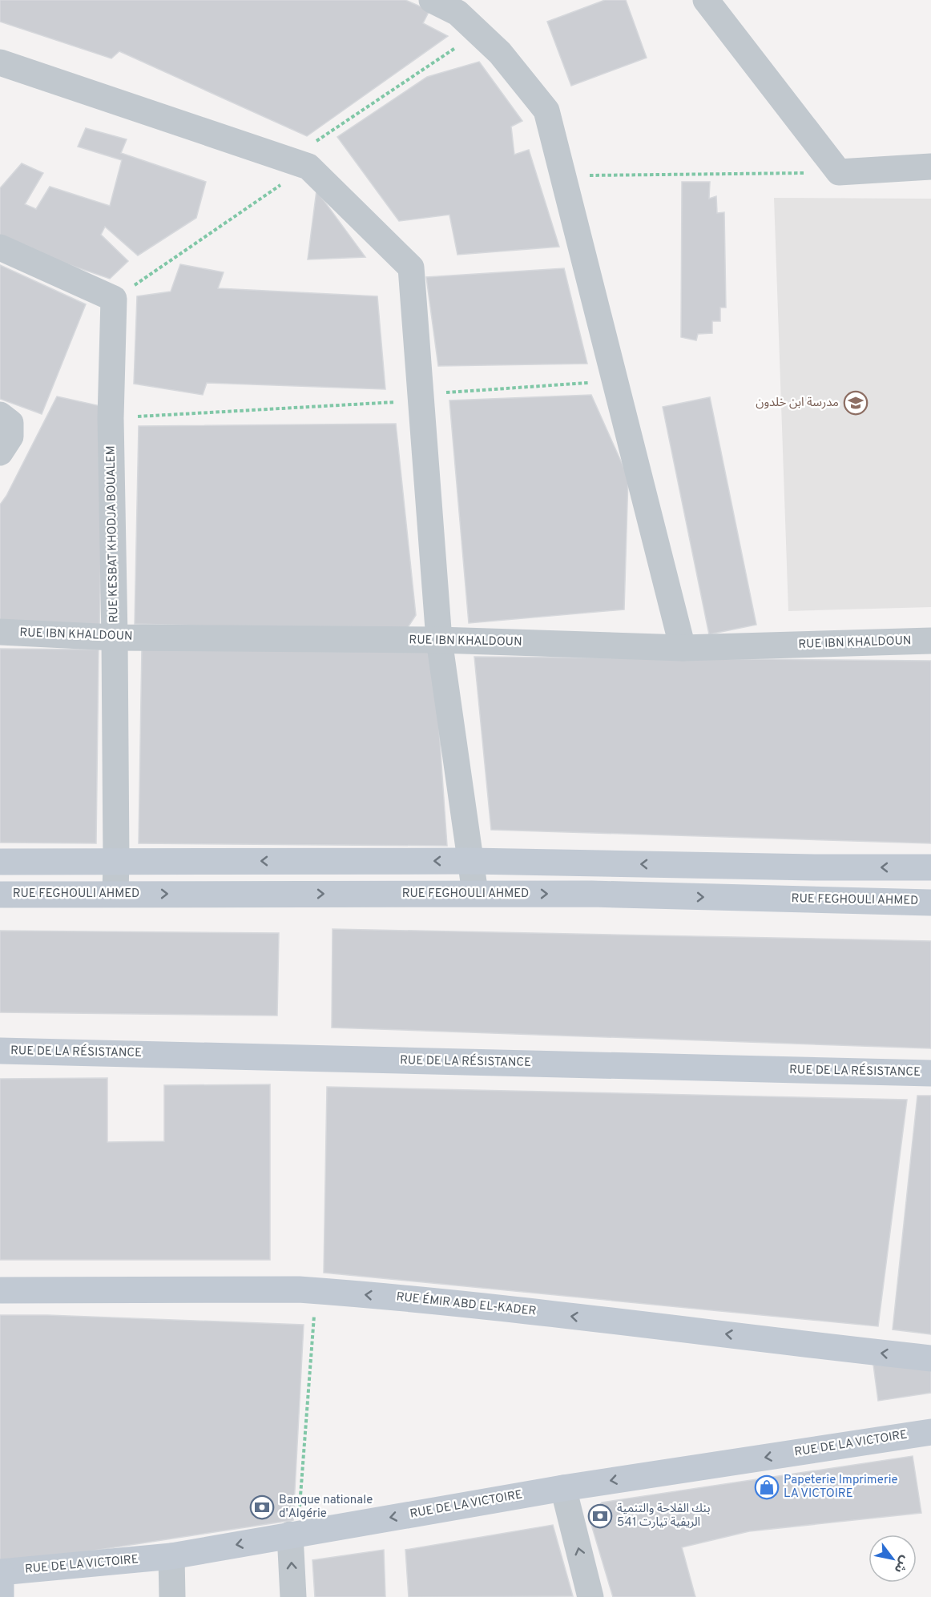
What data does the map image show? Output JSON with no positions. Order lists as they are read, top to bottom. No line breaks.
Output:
{"streets":{"street":["RUE KESBAT KHODJA BOUALEM","RUE IBN KHALDOUN","RUE FEGHOULI AHMED","RUE DE LA RÉSISTANCE","RUE ÉMIR ABD EL-KADER","RUE DE LA VICTOIRE"]},"crossings":[["RUE KESBAT KHODJA BOUALEM","RUE IBN KHALDOUN"],["RUE KESBAT KHODJA BOUALEM","RUE FEGHOULI AHMED"]],"one_way":["RUE ÉMIR ABD EL-KADER","RUE DE LA VICTOIRE"],"places":{"school or university":["مدرسة ابن خلدون"],"shop":["Papeterie Imprimerie LA VICTOIRE"],"bank":["Banque nationale d'Algérie","بنك الفلاحة والتنمية الريفية تيارت 541"]},"north":"bottom right"}
